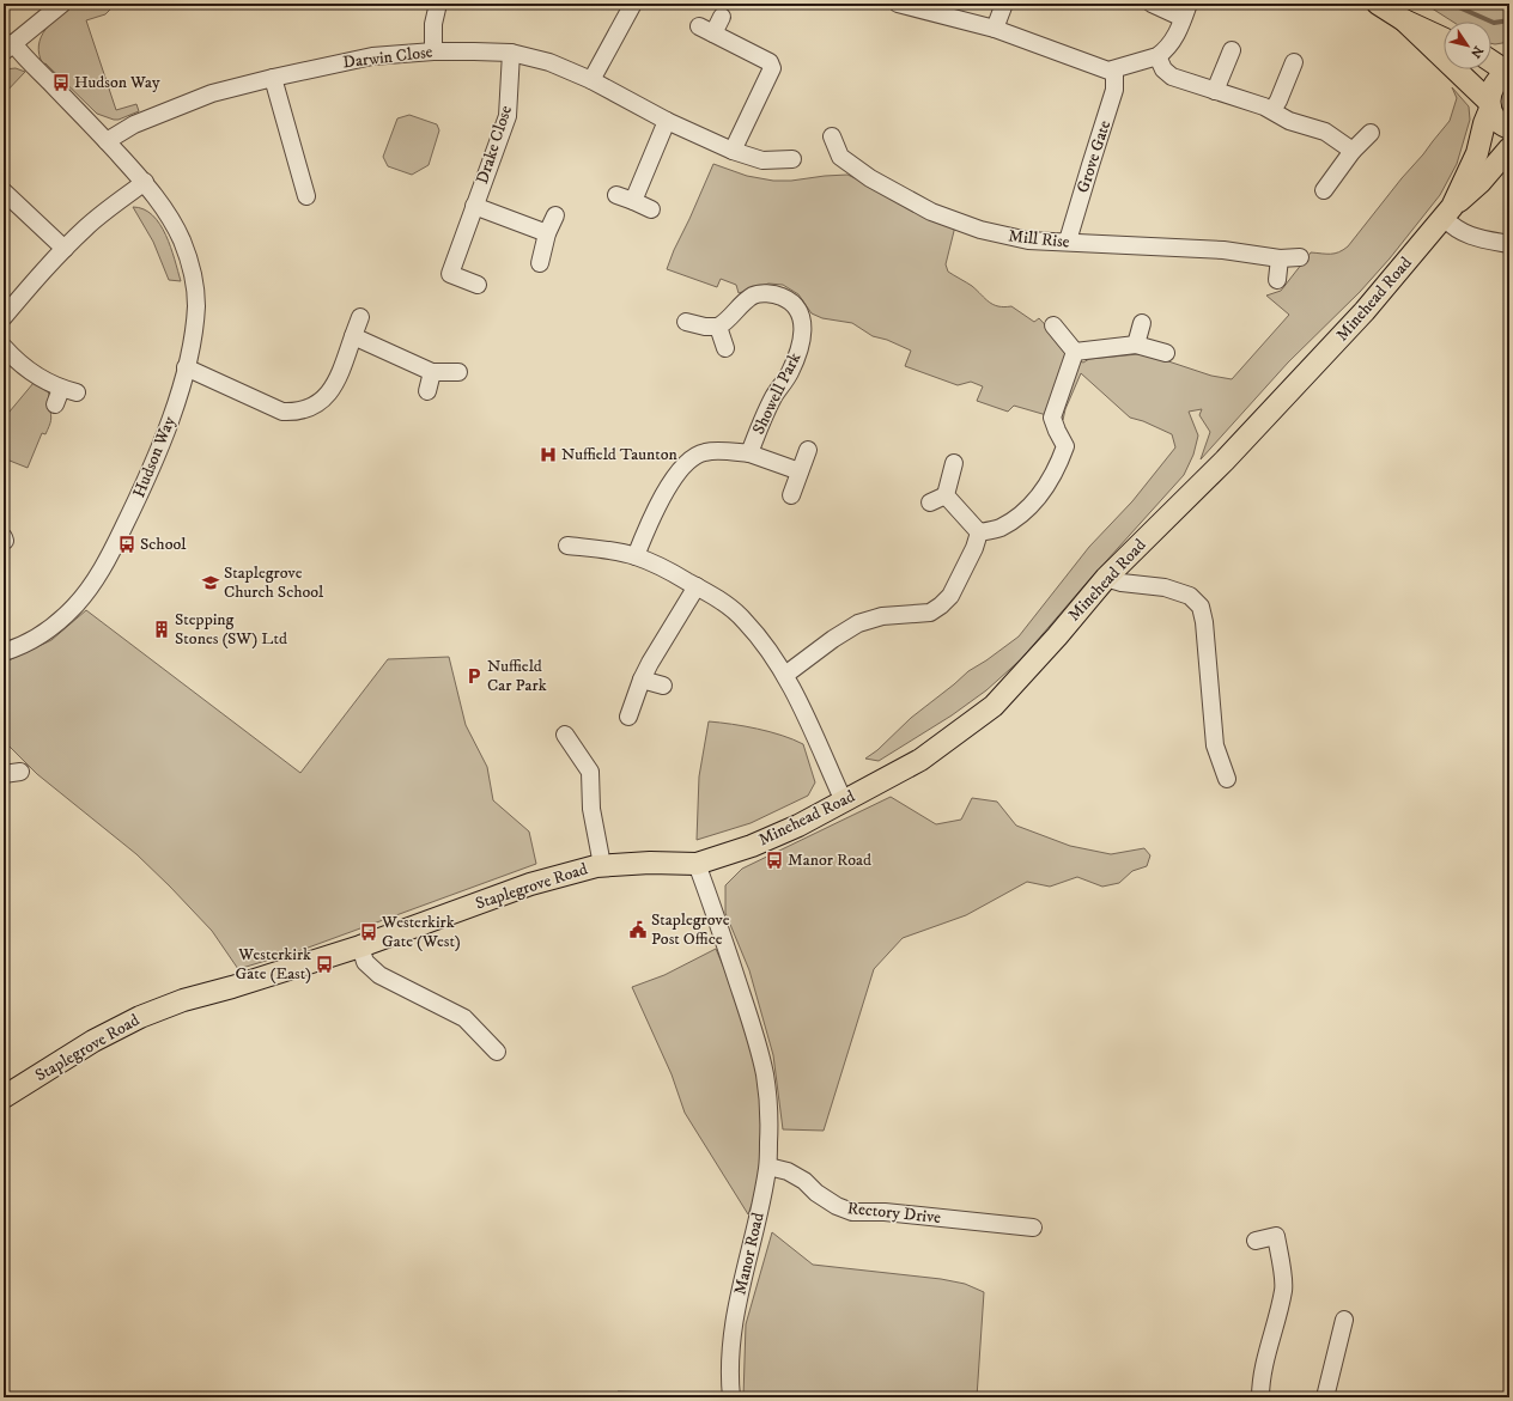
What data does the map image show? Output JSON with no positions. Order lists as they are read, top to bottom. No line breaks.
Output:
{"streets":{"main road":["Minehead Road","Staplegrove Road"],"street":["Darwin Close","Drake Close","Grove Gate","Mill Rise","Showell Park","Hudson Way","Rectory Drive","Manor Road"]},"crossings":[["Darwin Close","Drake Close"],["Darwin Close","Hudson Way"],["Grove Gate","Mill Rise"],["Minehead Road","Staplegrove Road"],["Minehead Road","Manor Road"],["Staplegrove Road","Manor Road"],["Rectory Drive","Manor Road"]],"places":{"bus stop":["Hudson Way","School","Manor Road","Westerkirk Gate (West)","Westerkirk Gate (East)"],"hospital":["Nuffield Taunton"],"school or university":["Staplegrove Church School"],"building":["Stepping Stones (SW) Ltd"],"parking":["Nuffield Car Park"],"public building":["Staplegrove Post Office"]},"north":"bottom right"}
